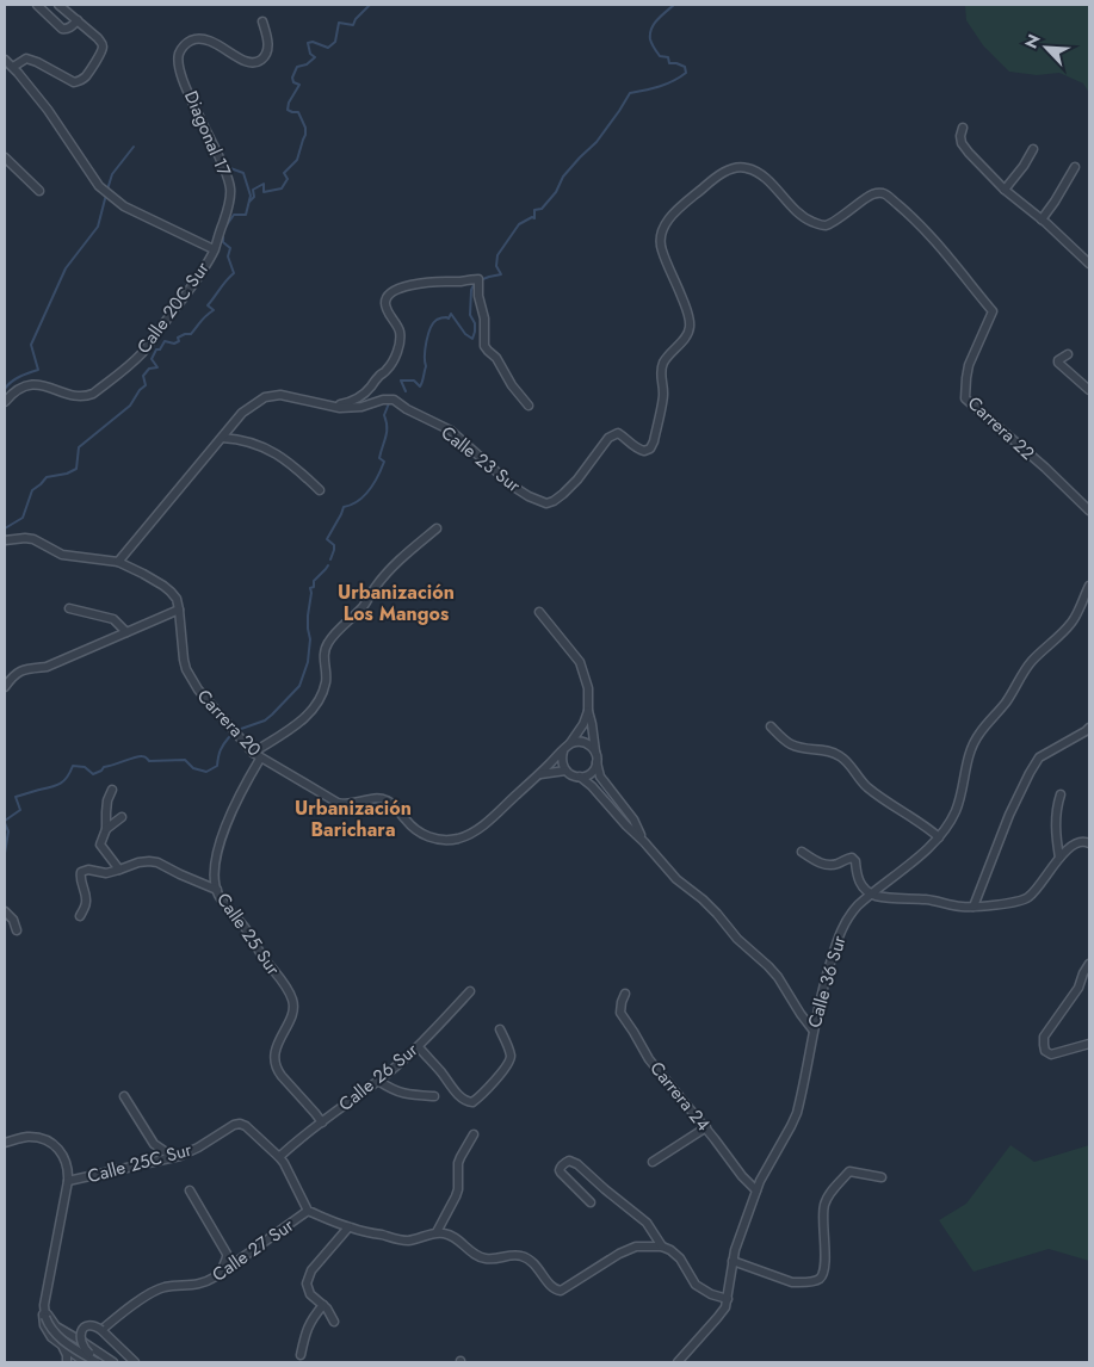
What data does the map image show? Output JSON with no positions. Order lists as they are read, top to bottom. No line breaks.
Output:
{"streets":{"street":["Diagonal 17","Calle 20C Sur","Carrera 22","Calle 23 Sur","Carrera 20","Calle 25 Sur","Calle 36 Sur","Calle 26 Sur","Carrera 24","Calle 25C Sur","Calle 27 Sur"]},"crossings":[["Diagonal 17","Calle 20C Sur"],["Carrera 22","Calle 23 Sur"],["Calle 23 Sur","Carrera 20"],["Carrera 20","Calle 25 Sur"],["Calle 25 Sur","Calle 26 Sur"],["Calle 36 Sur","Carrera 24"],["Calle 26 Sur","Calle 25C Sur"]],"districts":["Urbanización Los Mangos","Urbanización Barichara"],"north":"top left"}
